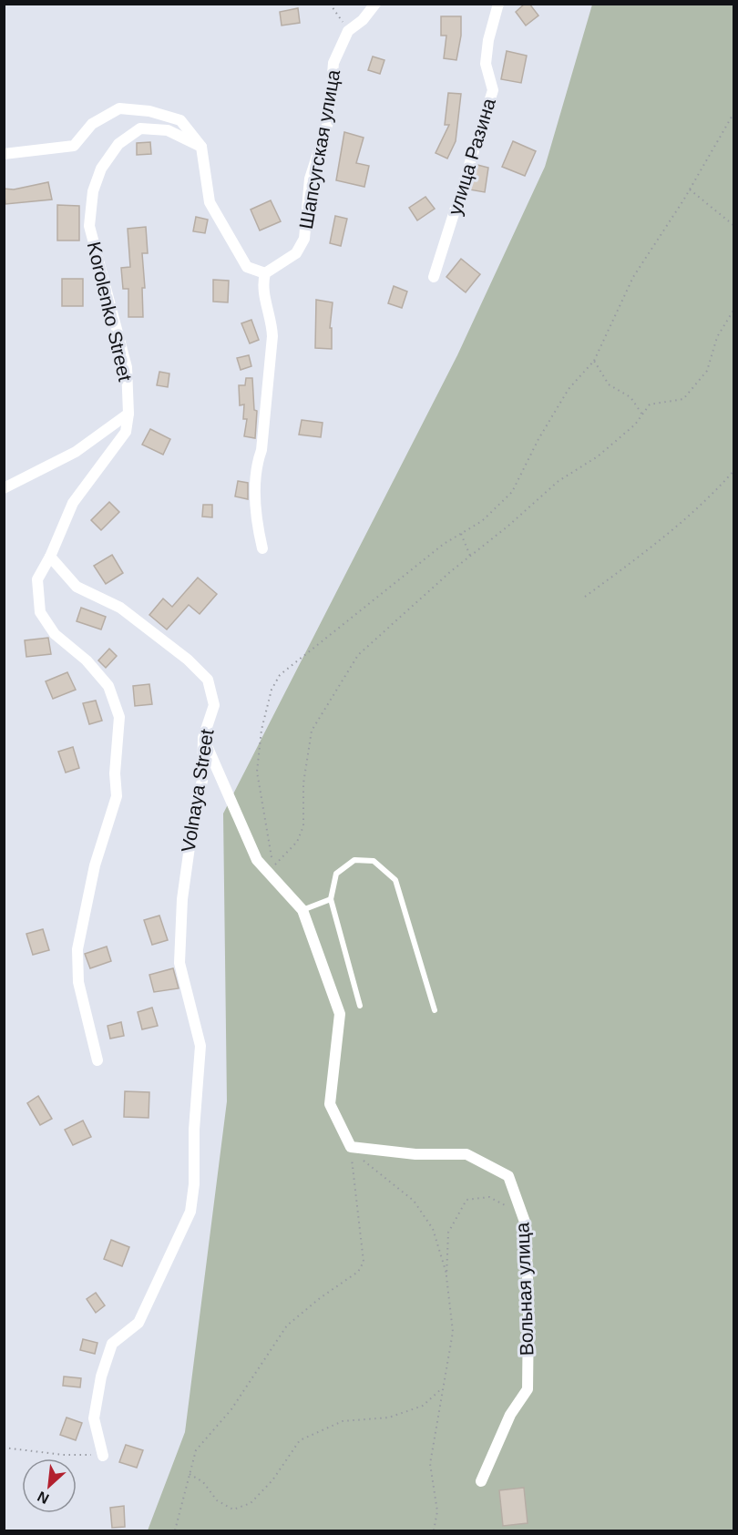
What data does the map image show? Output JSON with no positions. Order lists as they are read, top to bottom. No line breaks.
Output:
{"streets":{"street":["Шапсугская улица","улица Разина","Korolenko Street","Volnaya Street","Вольная улица"]},"crossings":[["Korolenko Street","Volnaya Street"]],"north":"bottom left"}
